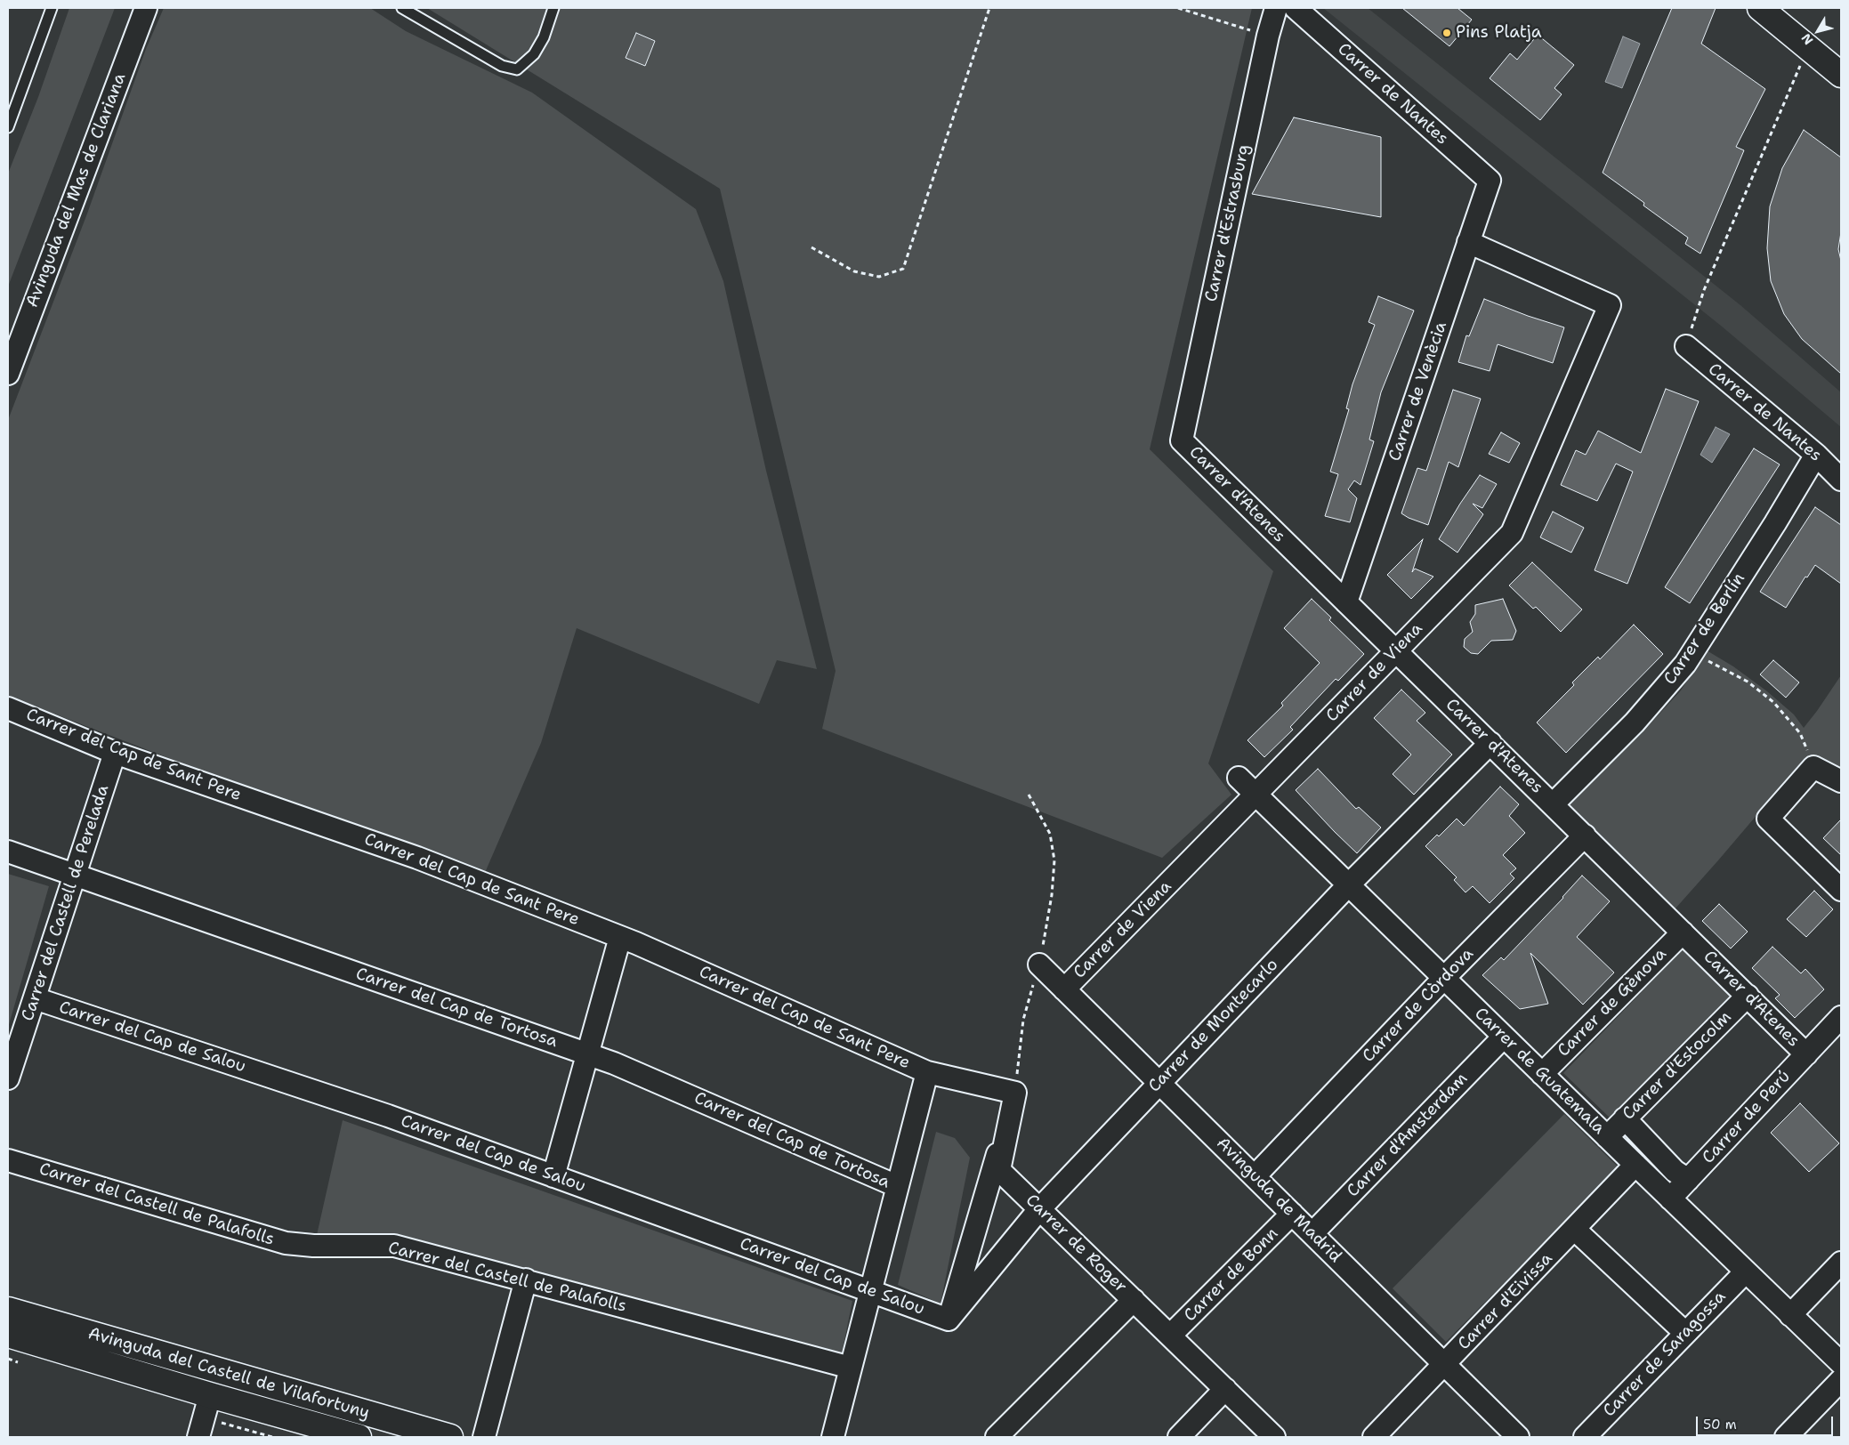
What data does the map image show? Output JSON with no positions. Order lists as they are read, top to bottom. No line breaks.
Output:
{"streets":{"street":["Carrer de Nantes","Avinguda del Mas de Clariana","Carrer d'Estrasburg","Carrer de Venècia","Carrer d'Atenes","Carrer de Berlín","Carrer de Viena","Carrer del Cap de Sant Pere","Carrer del Castell de Perelada","Carrer de Gènova","Carrer de Còrdova","Carrer del Cap de Tortosa","Carrer de Montecarlo","Carrer del Cap de Salou","Carrer d'Estocolm","Carrer de Guatemala","Carrer de Perú","Carrer d'Amsterdam","Avinguda de Madrid","Carrer del Castell de Palafolls","Carrer de Roger","Carrer de Bonn","Carrer d'Eivissa","Carrer de Saragossa","Avinguda del Castell de Vilafortuny"]},"crossings":[["Carrer de Nantes","Carrer de Venècia"],["Carrer de Nantes","Carrer de Berlín"],["Carrer d'Estrasburg","Carrer d'Atenes"],["Carrer de Venècia","Carrer d'Atenes"],["Carrer de Venècia","Carrer de Viena"],["Carrer d'Atenes","Carrer de Berlín"],["Carrer d'Atenes","Carrer de Viena"],["Carrer d'Atenes","Carrer de Gènova"],["Carrer d'Atenes","Carrer de Còrdova"],["Carrer d'Atenes","Carrer de Montecarlo"],["Carrer d'Atenes","Carrer d'Estocolm"],["Carrer d'Atenes","Carrer de Perú"],["Carrer de Viena","Carrer de Guatemala"],["Carrer de Viena","Avinguda de Madrid"],["Carrer del Cap de Sant Pere","Carrer del Castell de Perelada"],["Carrer del Castell de Perelada","Carrer del Cap de Tortosa"],["Carrer del Castell de Perelada","Carrer del Cap de Salou"],["Carrer de Gènova","Carrer de Guatemala"],["Carrer de Còrdova","Carrer de Guatemala"],["Carrer de Còrdova","Avinguda de Madrid"],["Carrer de Montecarlo","Carrer del Cap de Salou"],["Carrer de Montecarlo","Carrer de Guatemala"],["Carrer de Montecarlo","Avinguda de Madrid"],["Carrer de Montecarlo","Carrer de Roger"],["Carrer d'Estocolm","Carrer de Guatemala"],["Carrer de Guatemala","Carrer de Perú"],["Carrer de Guatemala","Carrer d'Amsterdam"],["Carrer de Guatemala","Carrer d'Eivissa"],["Carrer de Guatemala","Carrer de Saragossa"],["Carrer d'Amsterdam","Avinguda de Madrid"],["Avinguda de Madrid","Carrer de Bonn"],["Avinguda de Madrid","Carrer d'Eivissa"],["Carrer de Roger","Carrer de Bonn"]],"places":["Pins Platja"],"scale_bar":"50 m","north":"bottom left"}
